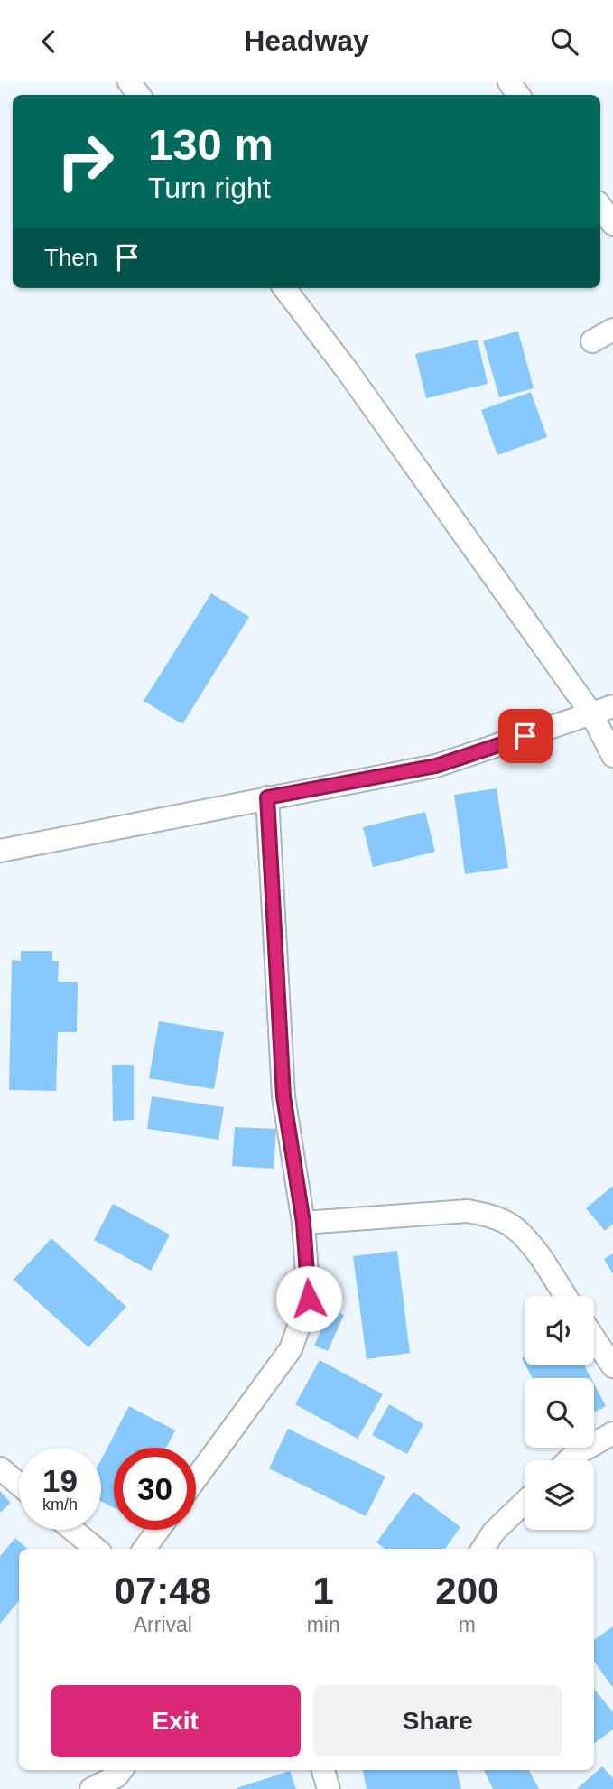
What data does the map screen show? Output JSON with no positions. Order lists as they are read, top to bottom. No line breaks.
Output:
{"page":{"header":"Headway","turn":["130 m","Turn right"],"then":"Then","speed":"19 km/h","limit":"30","eta":["07:48","Arrival","1","min","200","m"],"buttons":["Exit","Share"]}}
